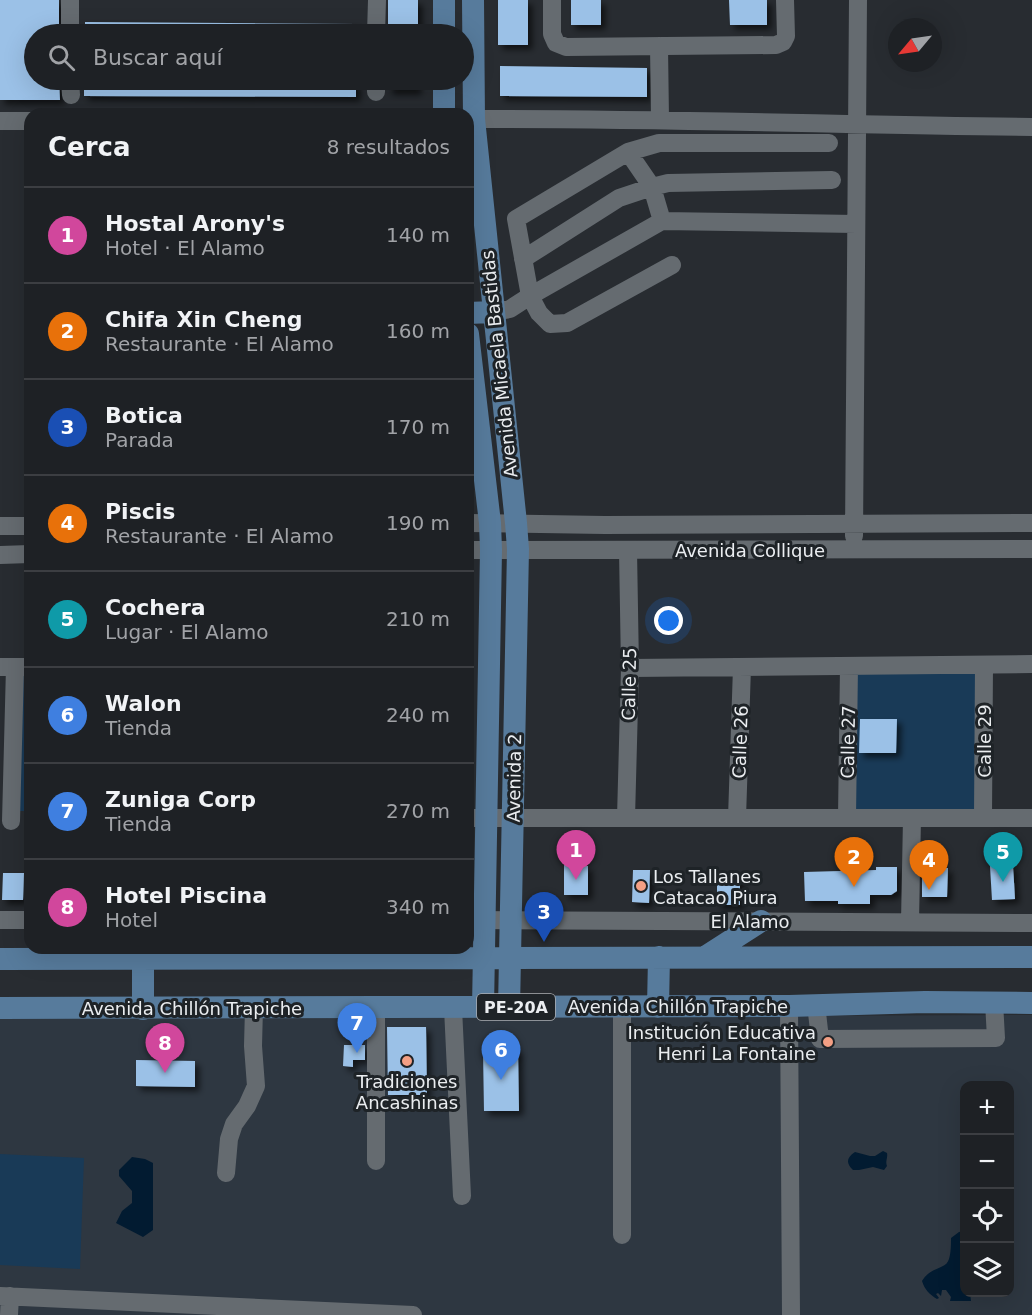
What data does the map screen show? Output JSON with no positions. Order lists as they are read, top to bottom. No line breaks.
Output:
{"streets":{"main road":["Avenida Micaela Bastidas","Avenida 2","Avenida Chillón Trapiche","PE-20A"],"street":["Avenida Collique","Calle 25","Calle 29","Calle 26","Calle 27","El Alamo"]},"crossings":[["Avenida Micaela Bastidas","Avenida Collique"],["Avenida Micaela Bastidas","Avenida 2"],["Avenida Collique","Calle 25"],["Avenida Collique","Avenida 2"],["Avenida 2","El Alamo"],["Avenida 2","Avenida Chillón Trapiche"]],"places":["Los Tallanes Catacao Piura","Institución Educativa Henri La Fontaine","Tradiciones Ancashinas"],"north":"bottom left","page":{"search":"Buscar aquí","heading":["Cerca","8 resultados"],"list":[{"mark":"1","name":"Hostal Arony's","note":"Hotel · El Alamo","value":"140 m"},{"mark":"2","name":"Chifa Xin Cheng","note":"Restaurante · El Alamo","value":"160 m"},{"mark":"3","name":"Botica","note":"Parada","value":"170 m"},{"mark":"4","name":"Piscis","note":"Restaurante · El Alamo","value":"190 m"},{"mark":"5","name":"Cochera","note":"Lugar · El Alamo","value":"210 m"},{"mark":"6","name":"Walon","note":"Tienda","value":"240 m"},{"mark":"7","name":"Zuniga Corp","note":"Tienda","value":"270 m"},{"mark":"8","name":"Hotel Piscina","note":"Hotel","value":"340 m"}],"pins":["1","5","2","4","3","7","8","6"],"map_buttons":["+","−"]}}
